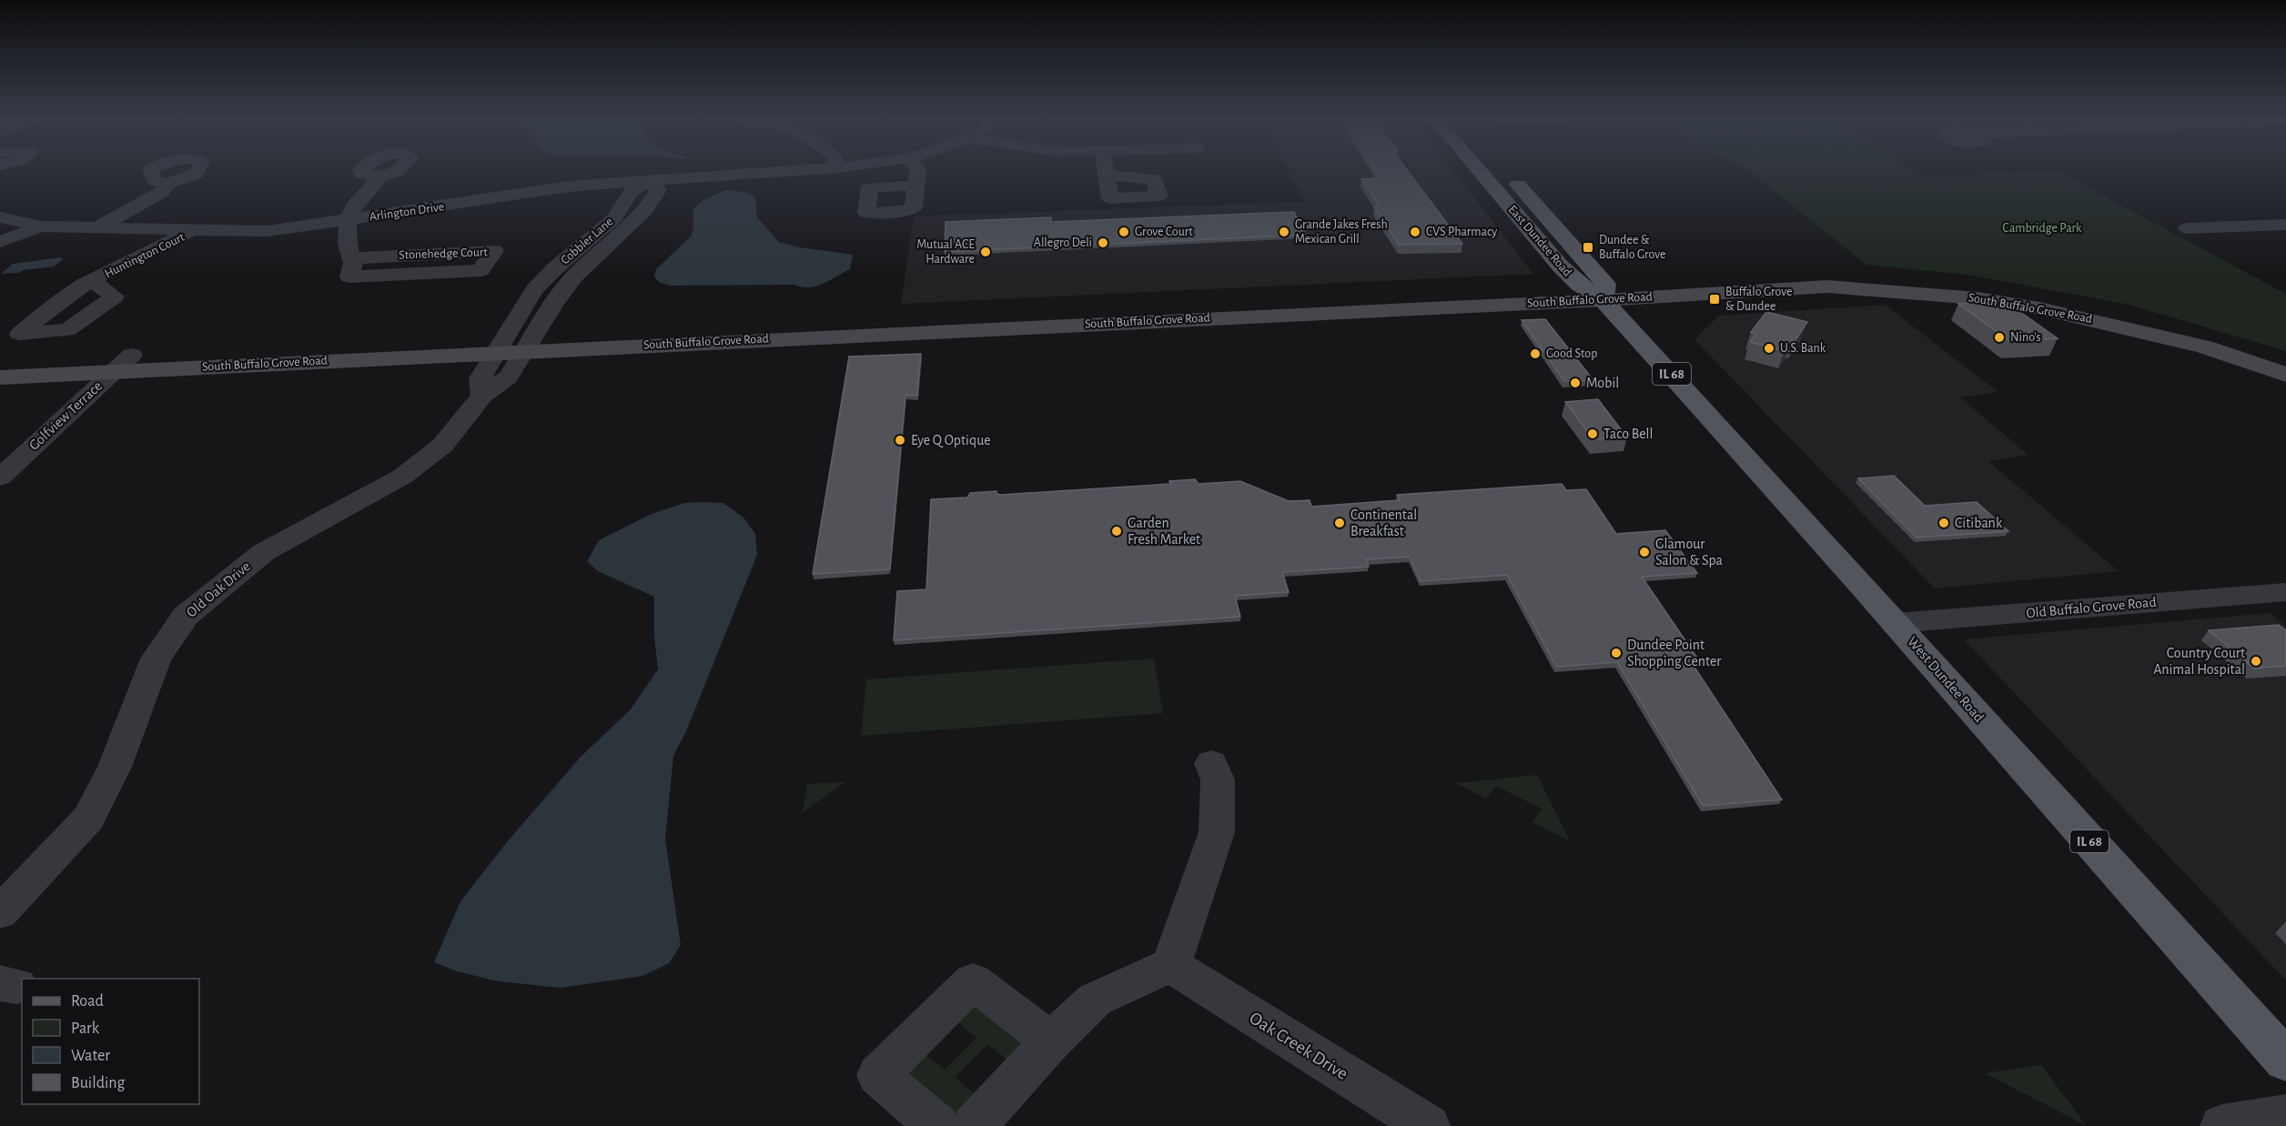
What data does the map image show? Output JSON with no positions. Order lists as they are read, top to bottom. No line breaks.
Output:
{"streets":{"main road":["East Dundee Road","South Buffalo Grove Road","IL 68","West Dundee Road"],"street":["Arlington Drive","Cobbler Lane","Stonehedge Court","Huntington Court","Golfview Terrace","Old Oak Drive","Old Buffalo Grove Road","Oak Creek Drive"]},"crossings":[["Arlington Drive","Cobbler Lane"],["Arlington Drive","Stonehedge Court"],["Arlington Drive","Huntington Court"],["Cobbler Lane","South Buffalo Grove Road"],["Cobbler Lane","Old Oak Drive"],["East Dundee Road","South Buffalo Grove Road"],["East Dundee Road","West Dundee Road"],["South Buffalo Grove Road","Golfview Terrace"],["South Buffalo Grove Road","Old Oak Drive"],["South Buffalo Grove Road","West Dundee Road"],["Old Buffalo Grove Road","West Dundee Road"]],"parks":["Cambridge Park"],"places":{"other":["Grove Court","Grande Jakes Fresh Mexican Grill","CVS Pharmacy","Allegro Deli","Mutual ACE Hardware","Nino's","U.S. Bank","Good Stop","Mobil","Taco Bell","Eye Q Optique","Continental Breakfast","Citibank","Garden Fresh Market","Glamour Salon & Spa","Dundee Point Shopping Center","Country Court Animal Hospital"],"transit":["Dundee & Buffalo Grove","Buffalo Grove & Dundee"]},"legend":["Road","Park","Water","Building"]}
